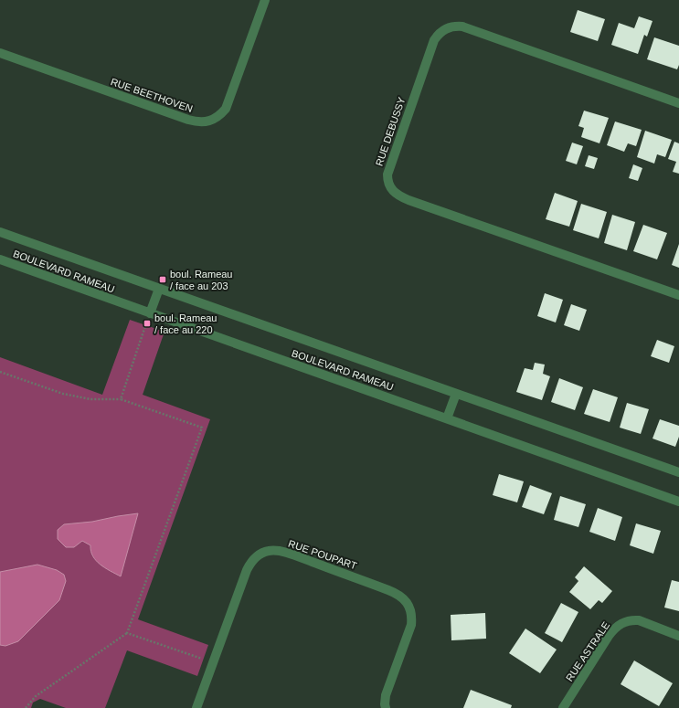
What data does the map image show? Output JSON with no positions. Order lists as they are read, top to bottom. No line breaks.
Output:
{"streets":{"street":["RUE BEETHOVEN","RUE DEBUSSY","BOULEVARD RAMEAU","RUE POUPART","RUE ASTRALE"]},"places":{"transit":["boul. Rameau / face au 203","boul. Rameau / face au 220"]}}
